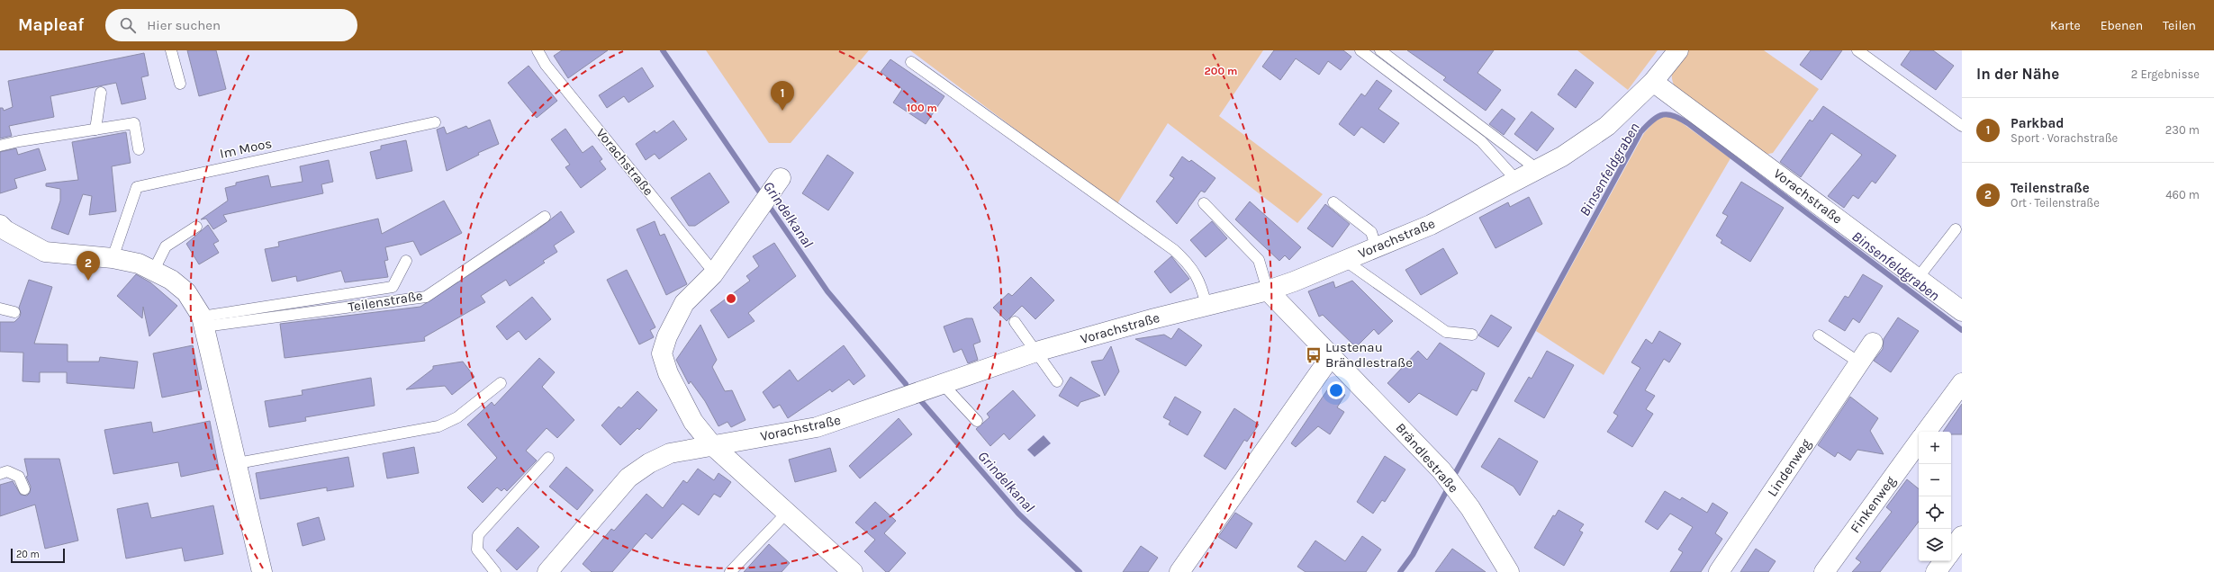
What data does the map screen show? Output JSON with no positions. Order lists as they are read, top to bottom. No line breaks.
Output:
{"streets":{"street":["Vorachstraße","Brändlestraße","Lindenweg","Finkenweg"],"lane":["Im Moos","Teilenstraße"]},"crossings":[["Vorachstraße","Brändlestraße"]],"water":["Binsenfeldgraben","Grindelkanal"],"places":{"bus stop":["Lustenau Brändlestraße"]},"scale_bar":"20 m","page":{"header":"Mapleaf","search":"Hier suchen","nav":["Karte","Ebenen","Teilen"],"heading":["In der Nähe","2 Ergebnisse"],"pins":["1","2"],"list":[{"mark":"1","name":"Parkbad","note":"Sport · Vorachstraße","value":"230 m"},{"mark":"2","name":"Teilenstraße","note":"Ort · Teilenstraße","value":"460 m"}],"map_buttons":["+","−"],"scale":"20 m"},"rings":["200 m","100 m"]}
